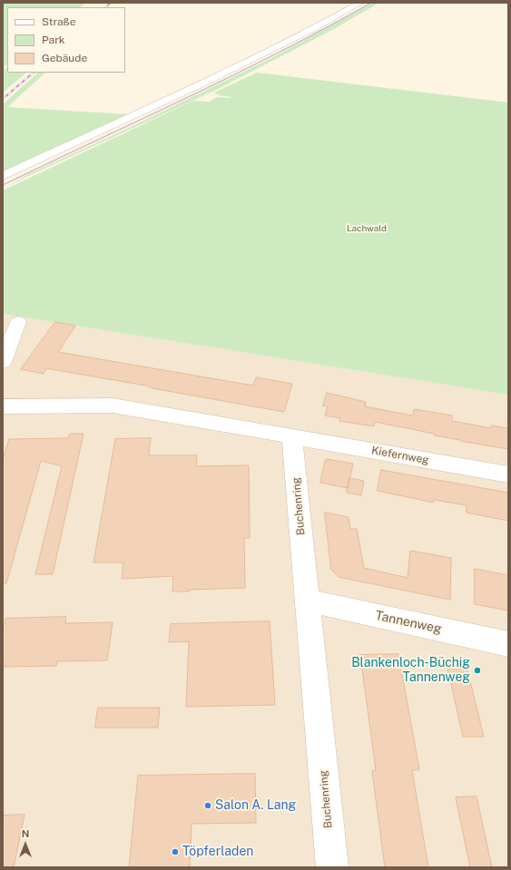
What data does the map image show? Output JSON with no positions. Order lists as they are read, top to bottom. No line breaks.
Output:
{"streets":{"street":["Kiefernweg","Buchenring","Tannenweg"]},"crossings":[["Kiefernweg","Buchenring"],["Buchenring","Tannenweg"]],"parks":["Lachwald"],"places":["Blankenloch-Büchig Tannenweg","Salon A. Lang","Töpferladen"],"legend":["Straße","Park","Gebäude"],"north":"top"}
